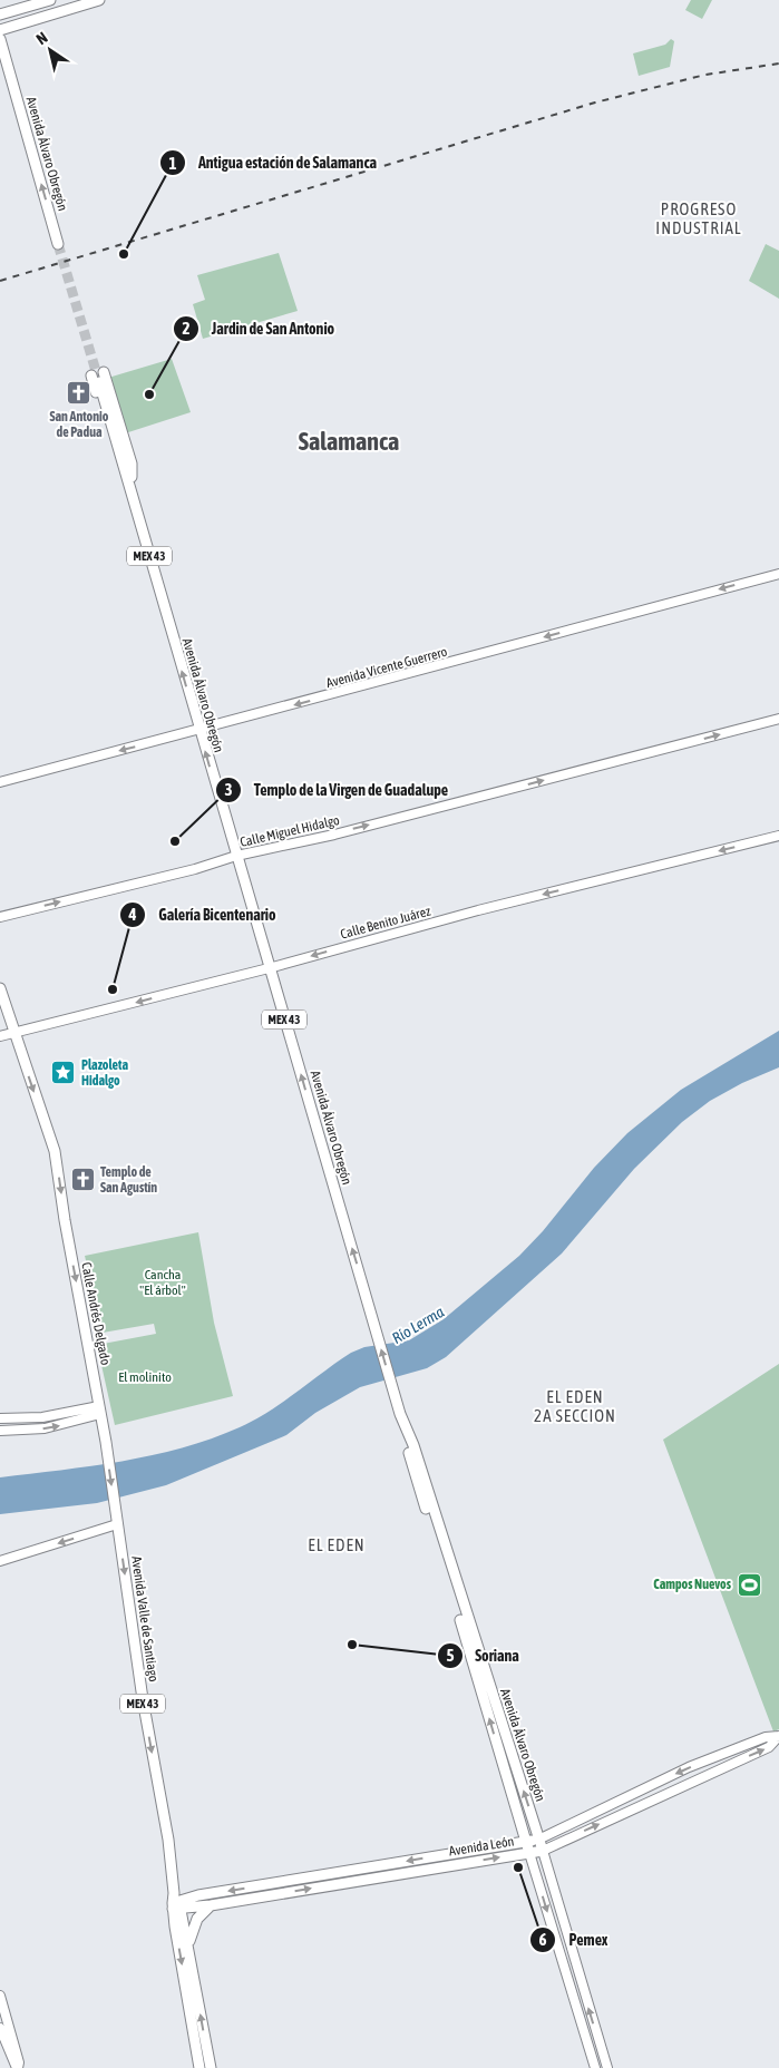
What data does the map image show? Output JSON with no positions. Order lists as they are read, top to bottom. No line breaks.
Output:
{"streets":{"main road":["Avenida Álvaro Obregón","MEX 43","Calle Andrés Delgado","Avenida Valle de Santiago","Avenida León"],"street":["Avenida Vicente Guerrero","Calle Miguel Hidalgo","Calle Benito Juárez"]},"crossings":[["Avenida Álvaro Obregón","Avenida Vicente Guerrero"],["Avenida Álvaro Obregón","Calle Miguel Hidalgo"],["Avenida Álvaro Obregón","Calle Benito Juárez"],["Avenida Álvaro Obregón","Avenida León"],["MEX 43","Calle Benito Juárez"],["MEX 43","Calle Andrés Delgado"],["MEX 43","Avenida Valle de Santiago"],["MEX 43","Avenida León"],["Calle Benito Juárez","Calle Andrés Delgado"],["Calle Andrés Delgado","Avenida Valle de Santiago"],["Avenida Valle de Santiago","Avenida León"]],"one_way":["Avenida Álvaro Obregón","Avenida Vicente Guerrero","Calle Miguel Hidalgo","Calle Benito Juárez","Calle Andrés Delgado"],"districts":["PROGRESO INDUSTRIAL","Salamanca","EL EDEN 2A SECCION","EL EDEN"],"water":["Río Lerma"],"parks":["Cancha \"El árbol\"","El molinito"],"places":{"other":["Antigua estación de Salamanca","Jardin de San Antonio","Templo de la Virgen de Guadalupe","Galería Bicentenario","Soriana","Pemex"],"church":["San Antonio de Padua","Templo de San Agustín"],"place":["Plazoleta Hidalgo"],"sports":["Campos Nuevos"]},"north":"top left"}
